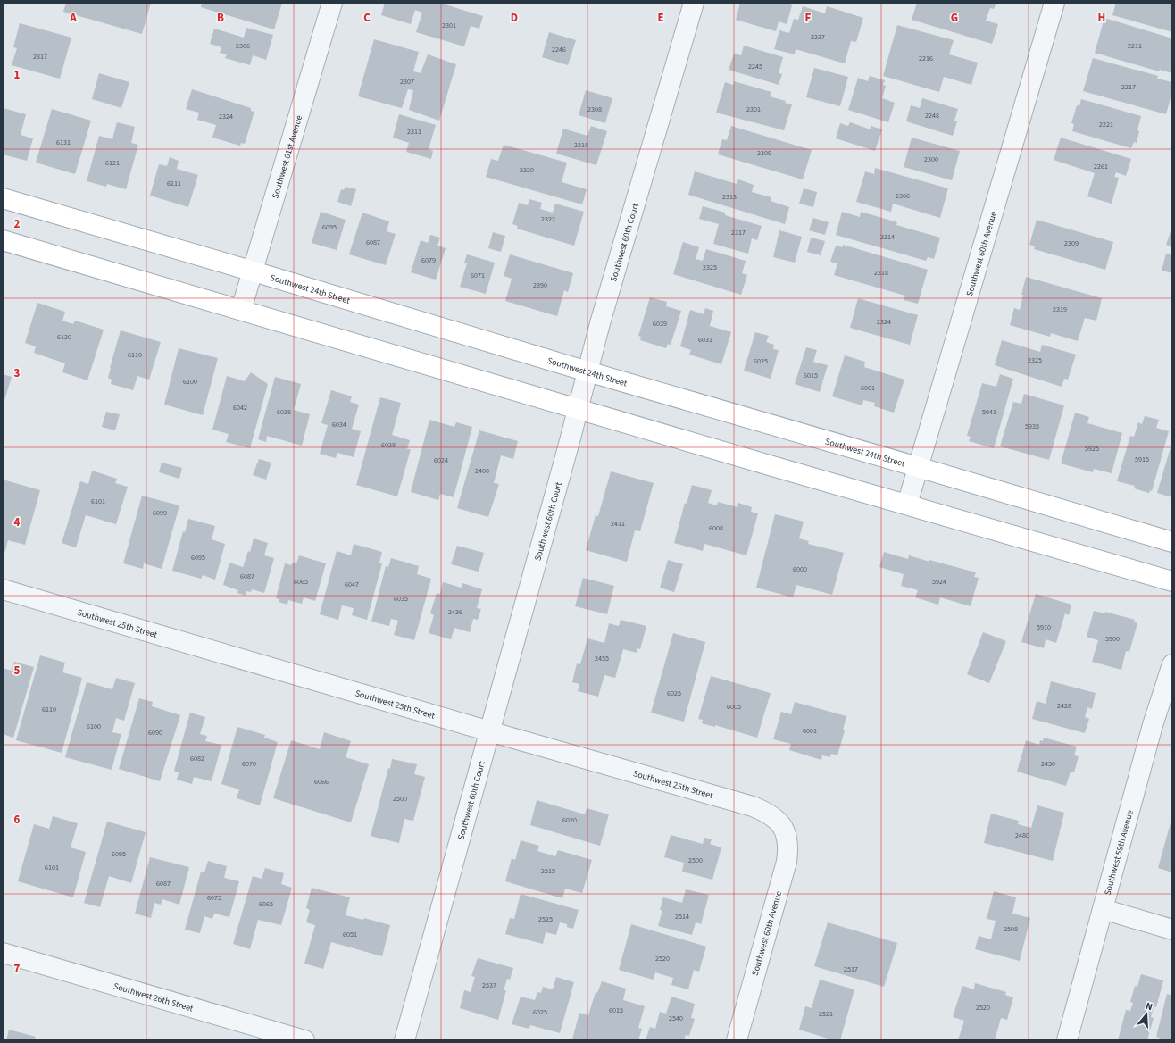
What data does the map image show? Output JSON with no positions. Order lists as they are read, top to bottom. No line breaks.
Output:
{"streets":{"main road":["Southwest 24th Street"],"street":["Southwest 61st Avenue","Southwest 60th Court","Southwest 60th Avenue","Southwest 25th Street","Southwest 59th Avenue","Southwest 26th Street"]},"crossings":[["Southwest 61st Avenue","Southwest 24th Street"],["Southwest 60th Court","Southwest 24th Street"],["Southwest 60th Court","Southwest 25th Street"],["Southwest 60th Avenue","Southwest 24th Street"],["Southwest 60th Avenue","Southwest 25th Street"]],"house_numbers":["2301","2237","2306","2211","2246","2317","2216","2245","2307","2217","2308","2301","2248","2324","2221","2311","6131","2318","2309","2300","6121","2261","2320","6111","2306","2313","2322","6095","2317","2314","6087","2309","6079","2325","2318","6071","2390","2319","2324","6039","6120","6031","6110","2325","6025","6015","6100","6001","6042","6038","5941","6034","5935","6028","5925","5915","6024","2400","6101","6099","2411","6008","6095","6000","6087","6065","5924","6047","6035","2436","5910","5900","2455","6025","2428","6005","6110","6100","6001","6090","6082","6070","2450","6066","2500","6020","2480","6095","2500","6101","2515","6087","6075","6065","2514","2525","2508","6051","2520","2517","2537","2520","6015","6025","2521","2540"],"north":"top","grid":{"columns":["A","B","C","D","E","F","G","H"],"rows":["1","2","3","4","5","6","7"]}}
